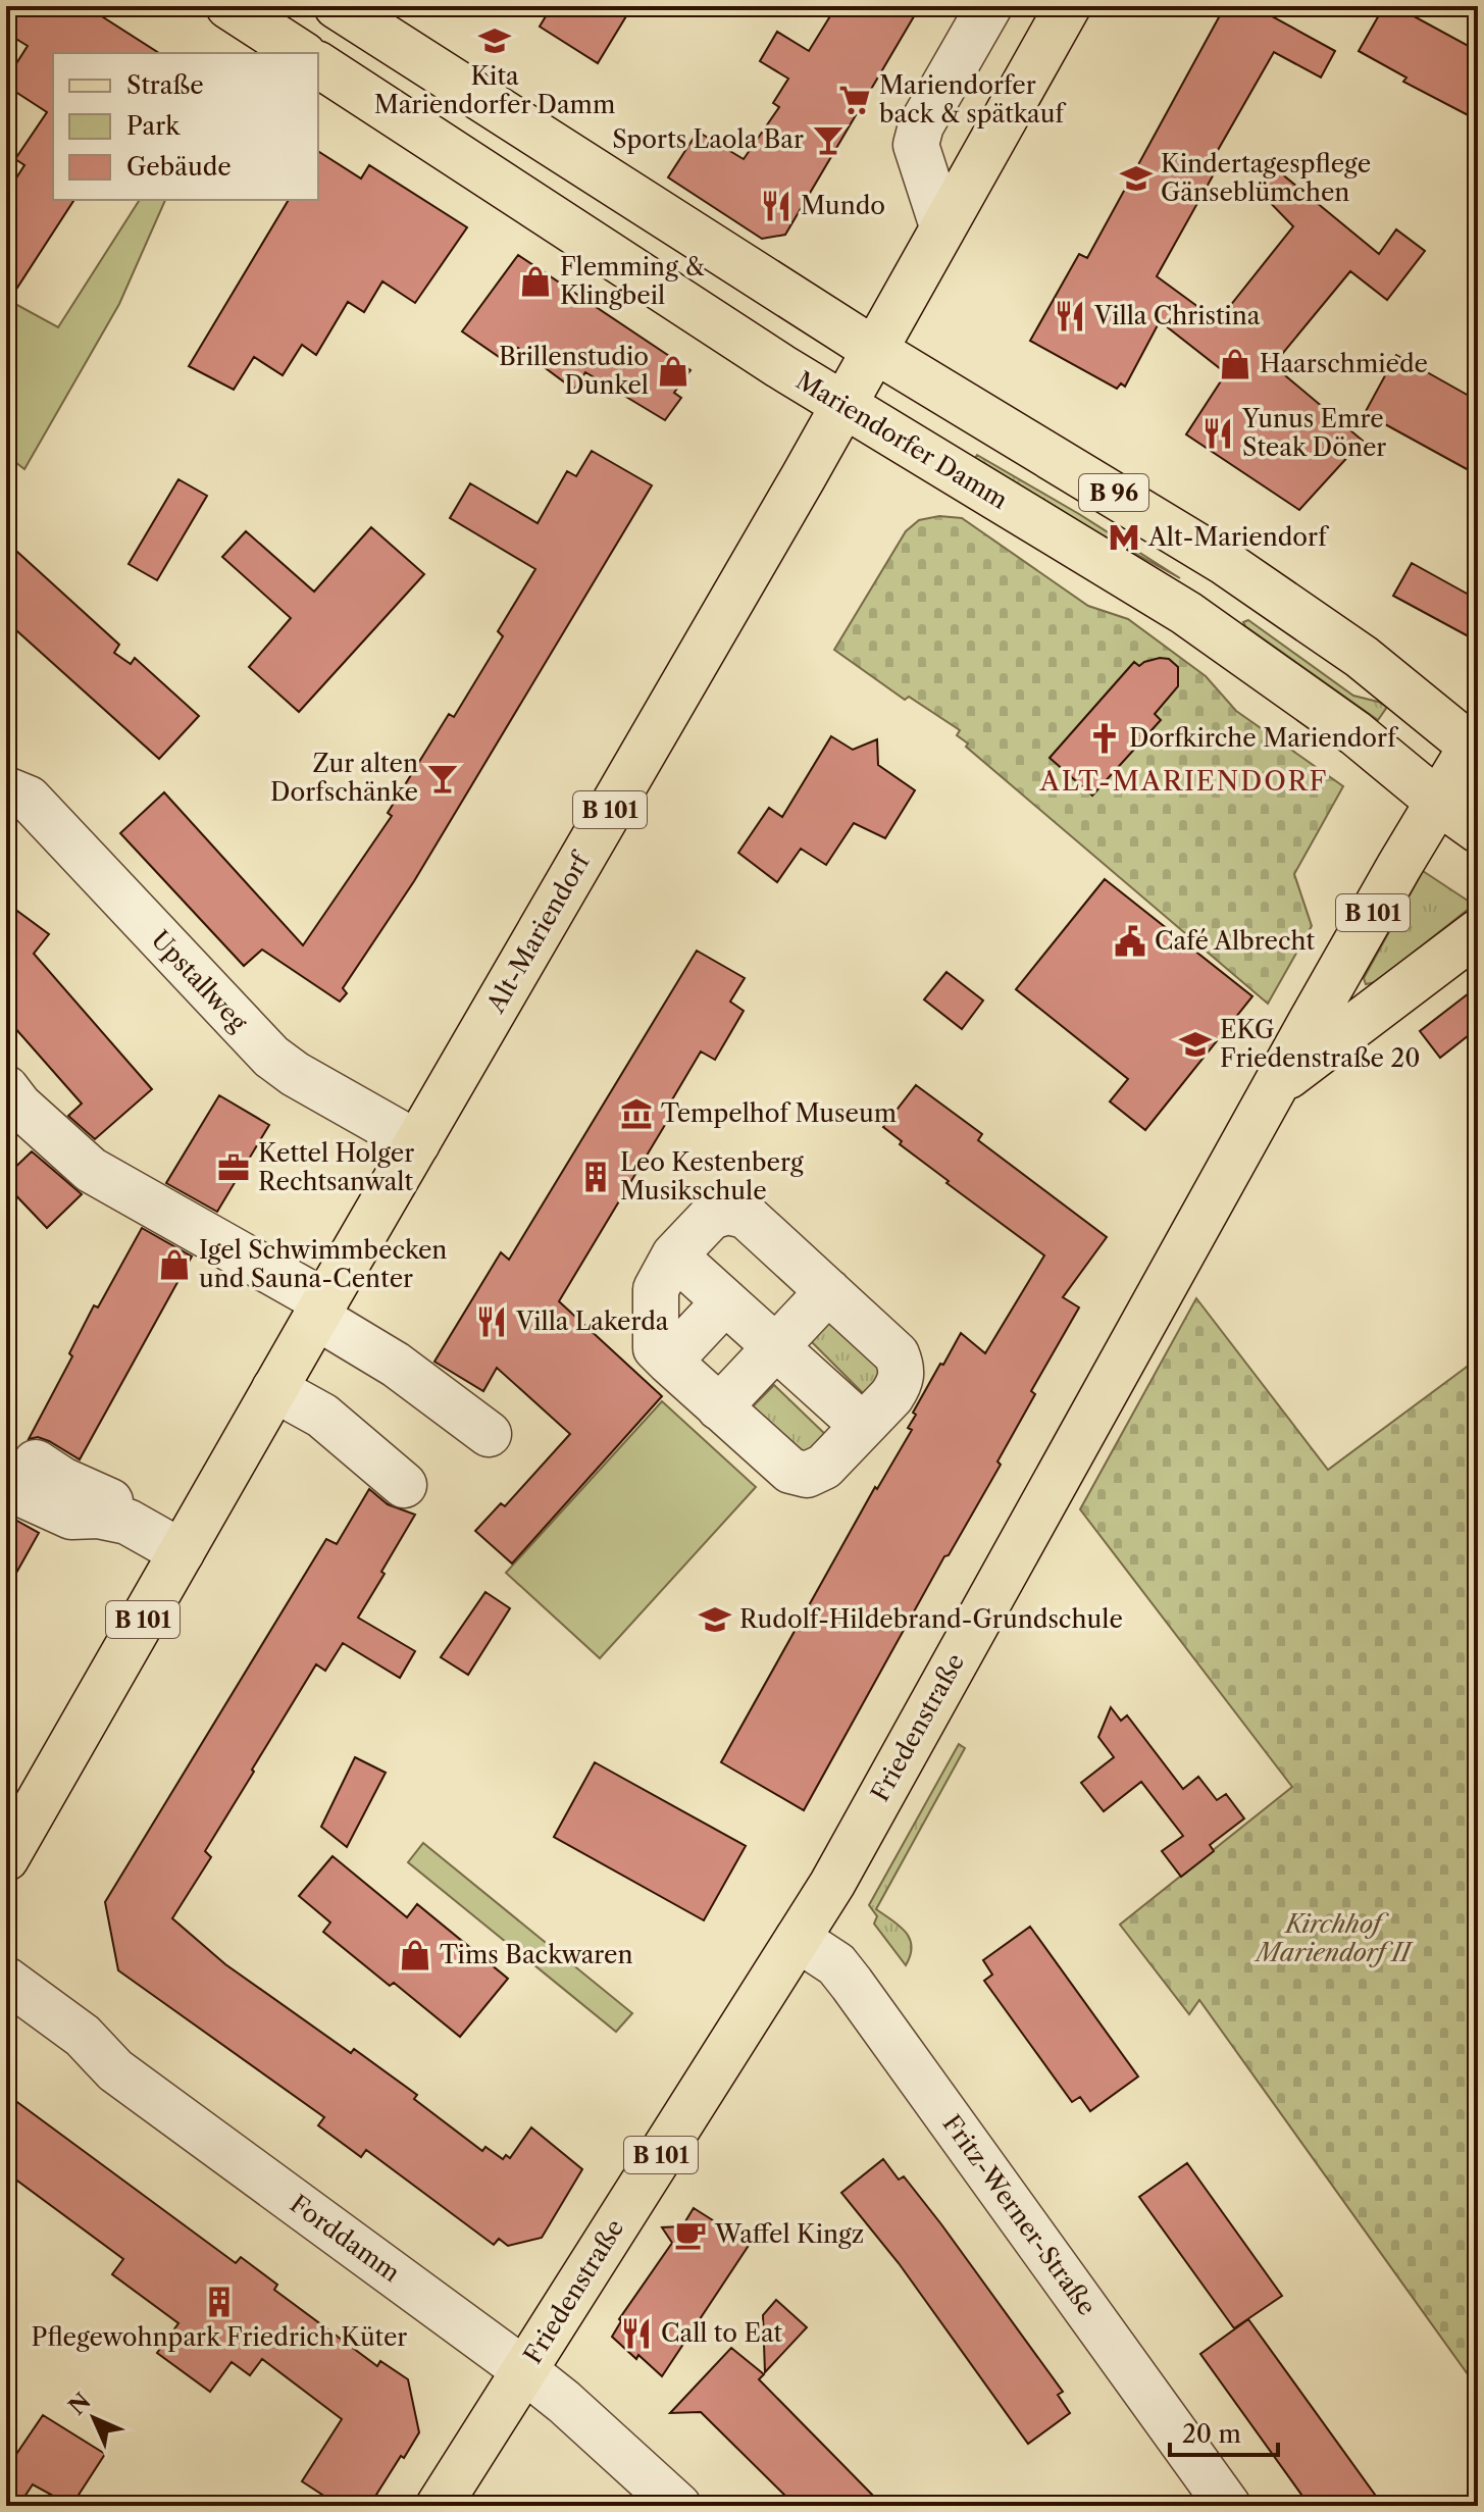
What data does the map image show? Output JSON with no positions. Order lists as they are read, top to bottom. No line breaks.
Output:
{"streets":{"main road":["Mariendorfer Damm","B 96","B 101","Alt-Mariendorf","Friedenstraße"],"street":["Upstallweg","Fritz-Werner-Straße","Forddamm"]},"crossings":[["Mariendorfer Damm","Alt-Mariendorf"],["Mariendorfer Damm","Friedenstraße"],["B 96","Alt-Mariendorf"],["B 96","Friedenstraße"],["B 101","Friedenstraße"],["Alt-Mariendorf","Upstallweg"],["Friedenstraße","Fritz-Werner-Straße"],["Friedenstraße","Forddamm"]],"districts":["ALT-MARIENDORF"],"parks":["Kirchhof Mariendorf II"],"places":{"school or university":["Kita Mariendorfer Damm","Kindertagespflege Gänseblümchen","EKG Friedenstraße 20","Rudolf-Hildebrand-Grundschule"],"supermarket":["Mariendorfer back & spätkauf"],"bar":["Sports Laola Bar","Zur alten Dorfschänke"],"restaurant":["Mundo","Villa Christina","Yunus Emre Steak Döner","Villa Lakerda","Call to Eat"],"shop":["Flemming & Klingbeil","Haarschmiede","Brillenstudio Dunkel","Igel Schwimmbecken und Sauna-Center","Tims Backwaren"],"metro station":["Alt-Mariendorf"],"church":["Dorfkirche Mariendorf"],"public building":["Café Albrecht"],"museum":["Tempelhof Museum"],"office":["Kettel Holger Rechtsanwalt"],"building":["Leo Kestenberg Musikschule","Pflegewohnpark Friedrich Küter"],"cafe":["Waffel Kingz"]},"legend":["Straße","Park","Gebäude"],"scale_bar":"20 m","north":"top left"}
